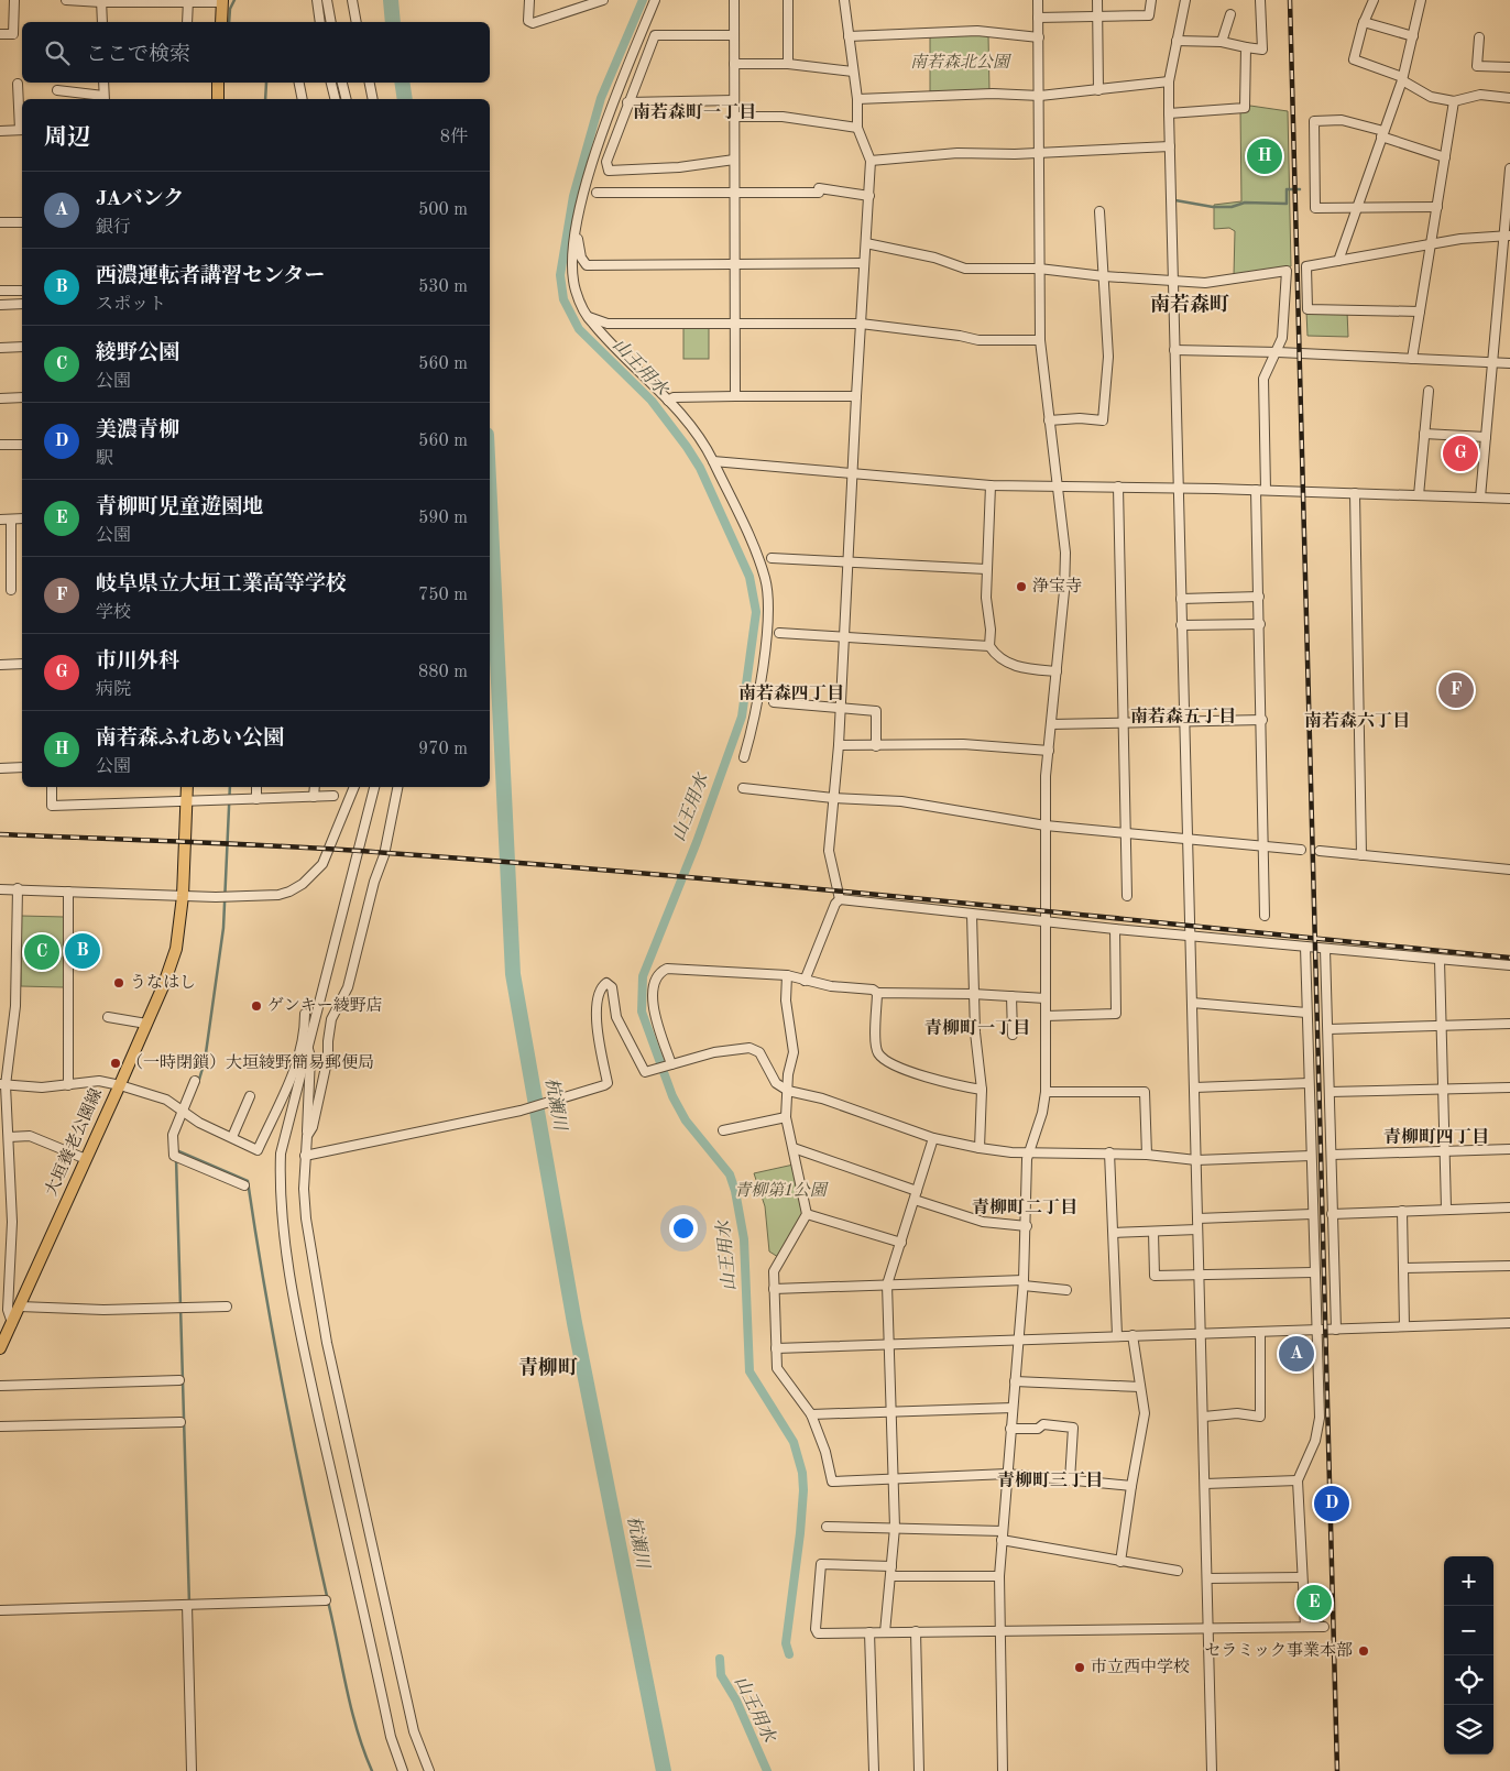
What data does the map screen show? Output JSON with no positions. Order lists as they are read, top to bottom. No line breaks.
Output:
{"streets":{"main road":["大垣養老公園線"]},"districts":["南若森町一丁目","南若森町","南若森四丁目","南若森五丁目","南若森六丁目","青柳町一丁目","青柳町四丁目","青柳町二丁目","青柳町","青柳町三丁目"],"water":["山王用水","杭瀬川"],"parks":["南若森北公園","青柳第1公園"],"places":["浄宝寺","うなはし","ゲンキー綾野店","（一時閉鎖）大垣綾野簡易郵便局","セラミック事業本部","市立西中学校"],"page":{"search":"ここで検索","heading":["周辺","8件"],"pins":["H","G","F","B","C","A","D","E"],"list":[{"mark":"A","name":"JAバンク","note":"銀行","value":"500 m"},{"mark":"B","name":"西濃運転者講習センター","note":"スポット","value":"530 m"},{"mark":"C","name":"綾野公園","note":"公園","value":"560 m"},{"mark":"D","name":"美濃青柳","note":"駅","value":"560 m"},{"mark":"E","name":"青柳町児童遊園地","note":"公園","value":"590 m"},{"mark":"F","name":"岐阜県立大垣工業高等学校","note":"学校","value":"750 m"},{"mark":"G","name":"市川外科","note":"病院","value":"880 m"},{"mark":"H","name":"南若森ふれあい公園","note":"公園","value":"970 m"}],"map_buttons":["+","−"]}}
